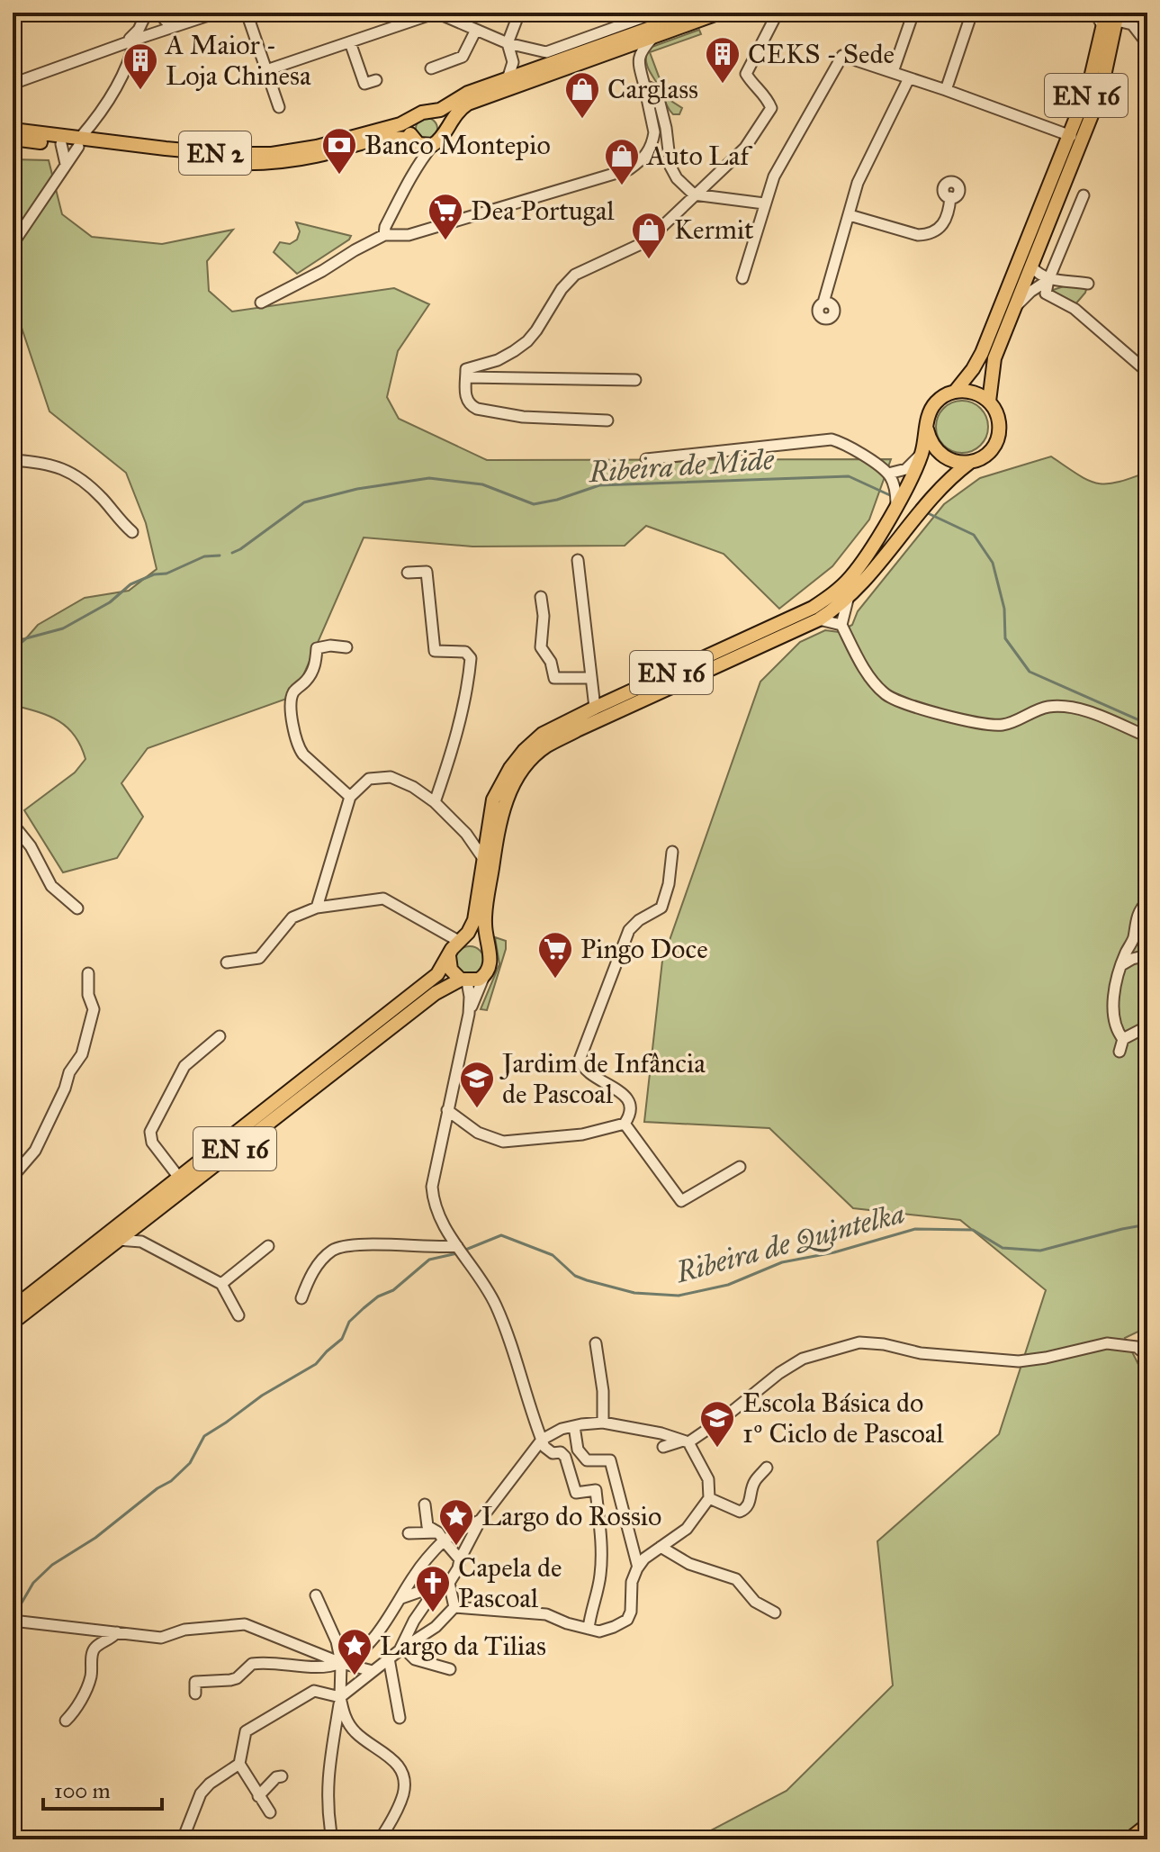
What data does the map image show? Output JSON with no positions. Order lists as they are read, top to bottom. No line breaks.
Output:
{"streets":{"main road":["EN 16","EN 2"]},"water":["Ribeira de Mide","Ribeira de Quintelka"],"places":{"building":["CEKS - Sede","A Maior - Loja Chinesa"],"shop":["Carglass","Auto Laf","Kermit"],"bank":["Banco Montepio"],"supermarket":["Dea Portugal","Pingo Doce"],"school or university":["Jardim de Infância de Pascoal","Escola Básica do 1º Ciclo de Pascoal"],"place":["Largo do Rossio","Largo da Tilias"],"church":["Capela de Pascoal"]},"scale_bar":"100 m"}
